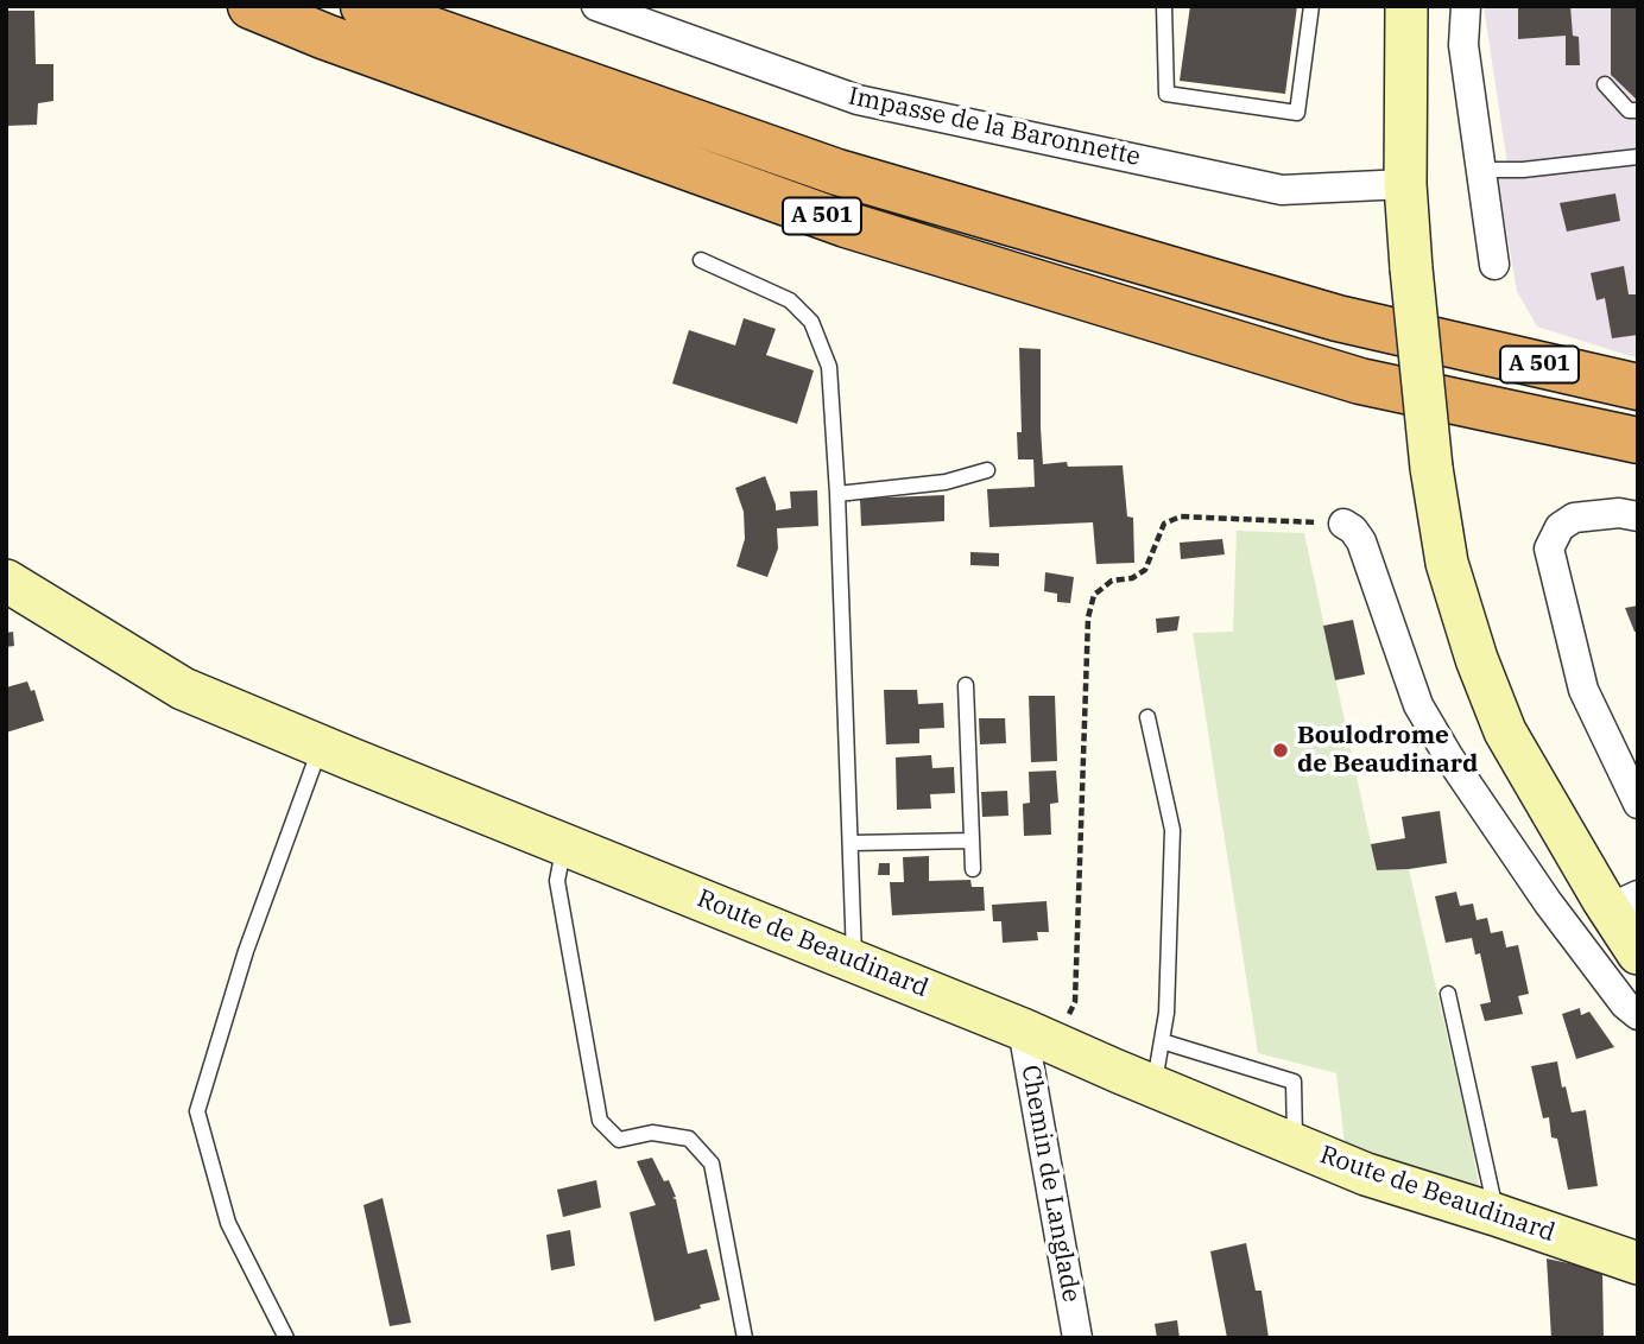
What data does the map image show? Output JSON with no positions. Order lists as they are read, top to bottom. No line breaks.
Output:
{"streets":{"highway":["A 501"],"street":["Impasse de la Baronnette","Route de Beaudinard","Chemin de Langlade"]},"crossings":[["Route de Beaudinard","Chemin de Langlade"]],"places":["Boulodrome de Beaudinard"]}
